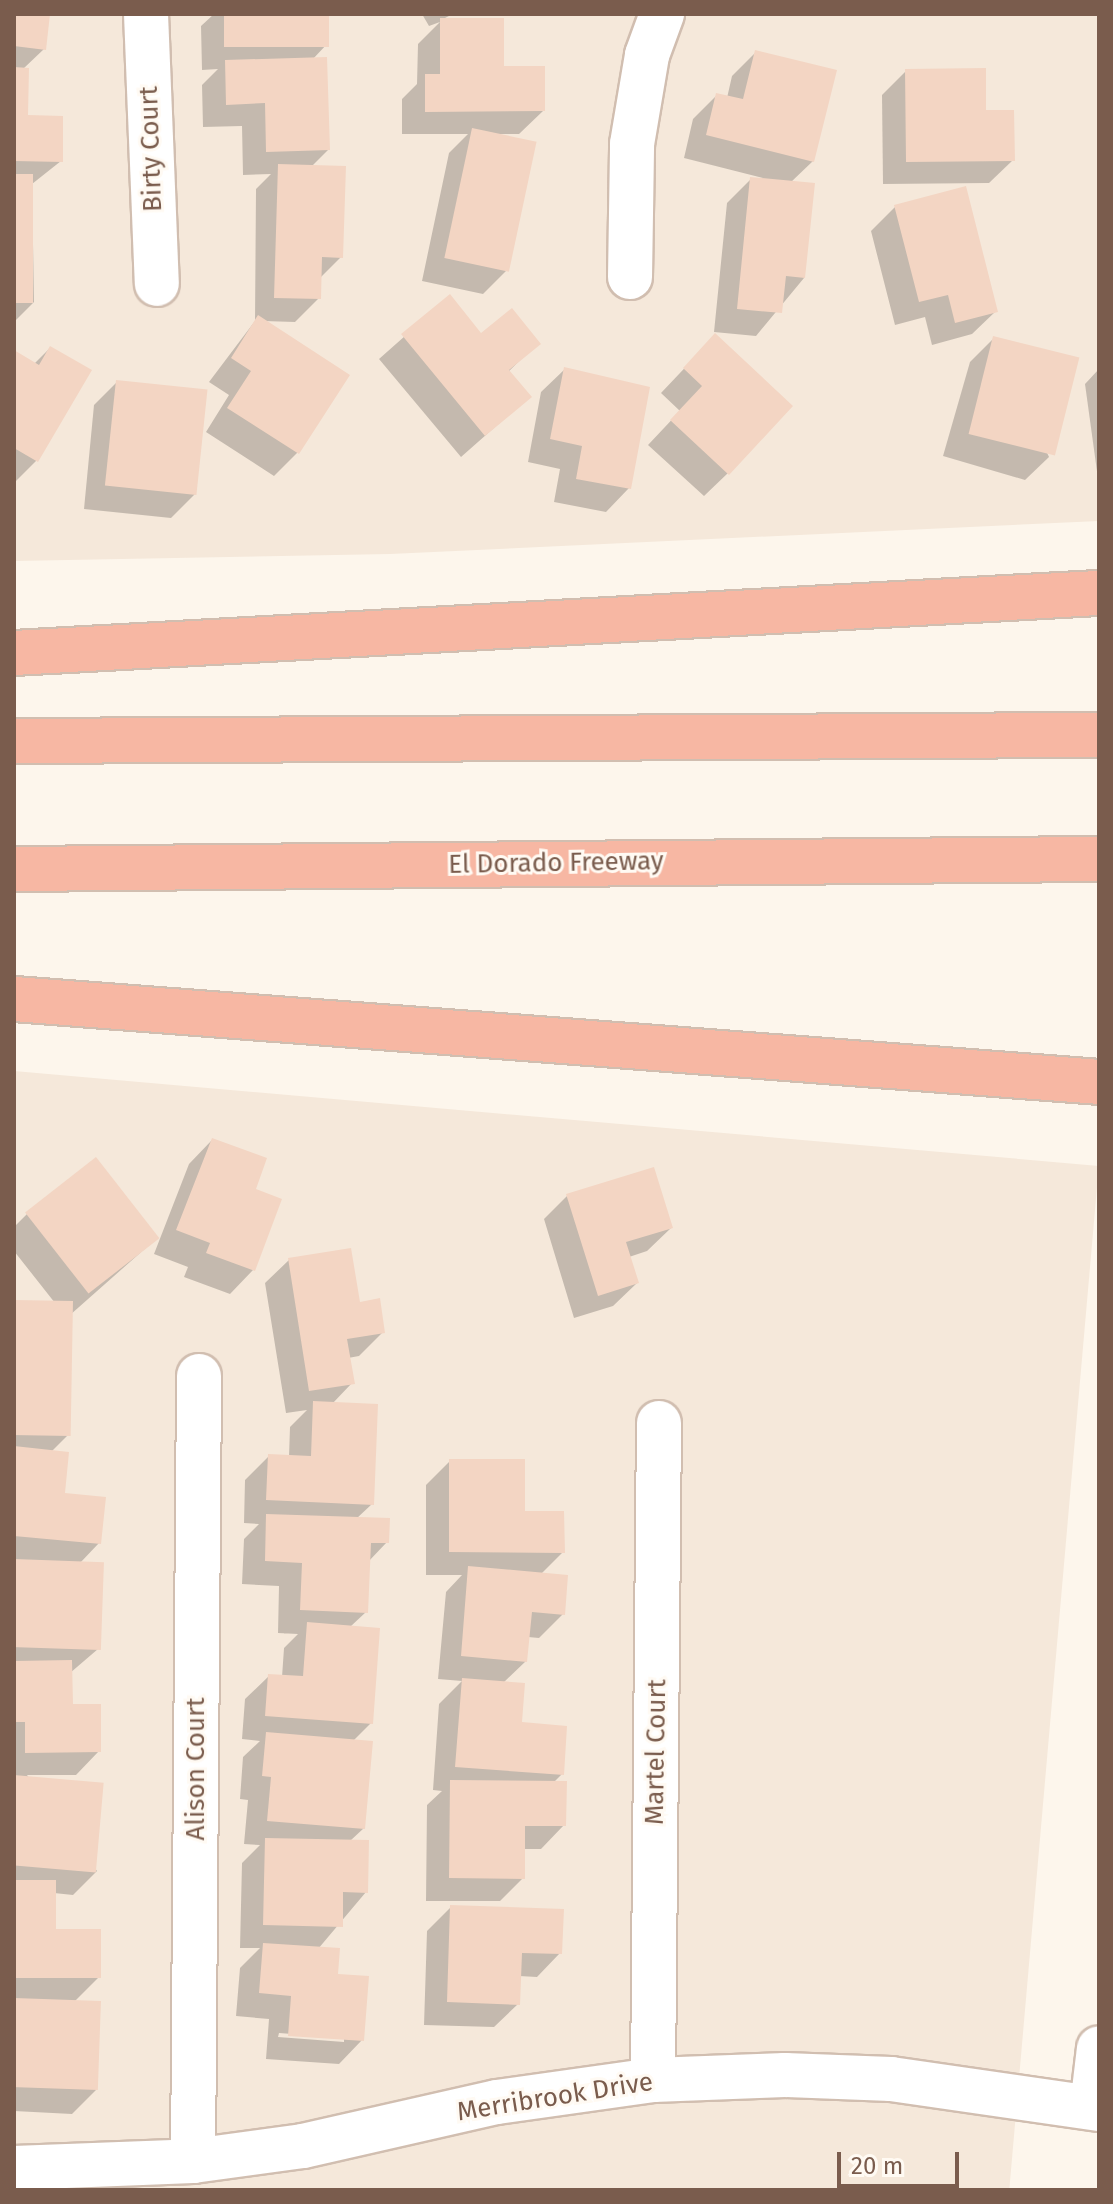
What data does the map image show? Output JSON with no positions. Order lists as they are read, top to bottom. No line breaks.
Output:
{"streets":{"highway":["El Dorado Freeway"],"street":["Birty Court","Martel Court","Alison Court","Merribrook Drive"]},"crossings":[["Martel Court","Merribrook Drive"],["Alison Court","Merribrook Drive"]],"scale_bar":"20 m"}
